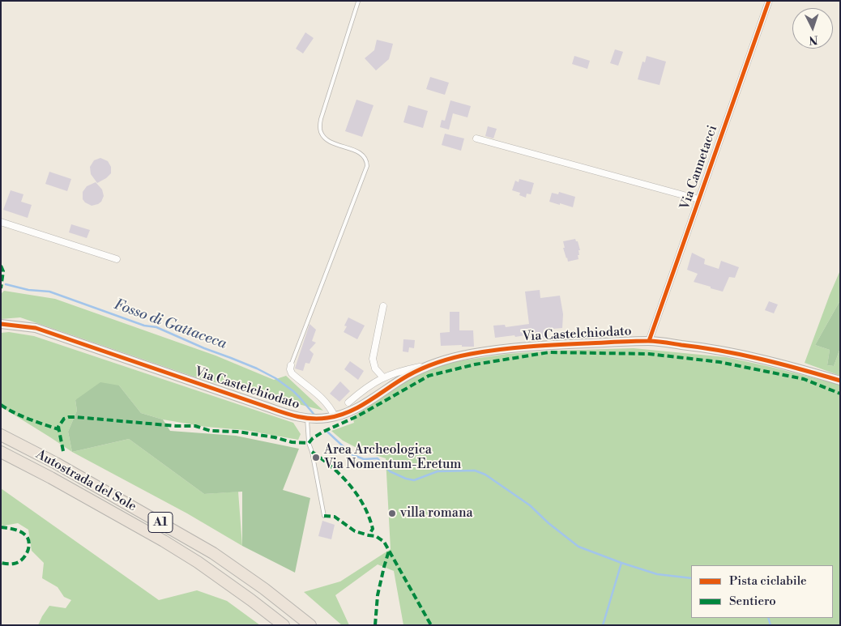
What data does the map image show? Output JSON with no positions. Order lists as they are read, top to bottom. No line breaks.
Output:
{"streets":{"highway":["Autostrada del Sole","A1"],"street":["Via Cannetacci","Via Castelchiodato"]},"crossings":[["Via Cannetacci","Via Castelchiodato"]],"water":["Fosso di Gattaceca"],"places":["Area Archeologica Via Nomentum-Eretum","villa romana"],"legend":["Pista ciclabile","Sentiero"],"north":"bottom"}
